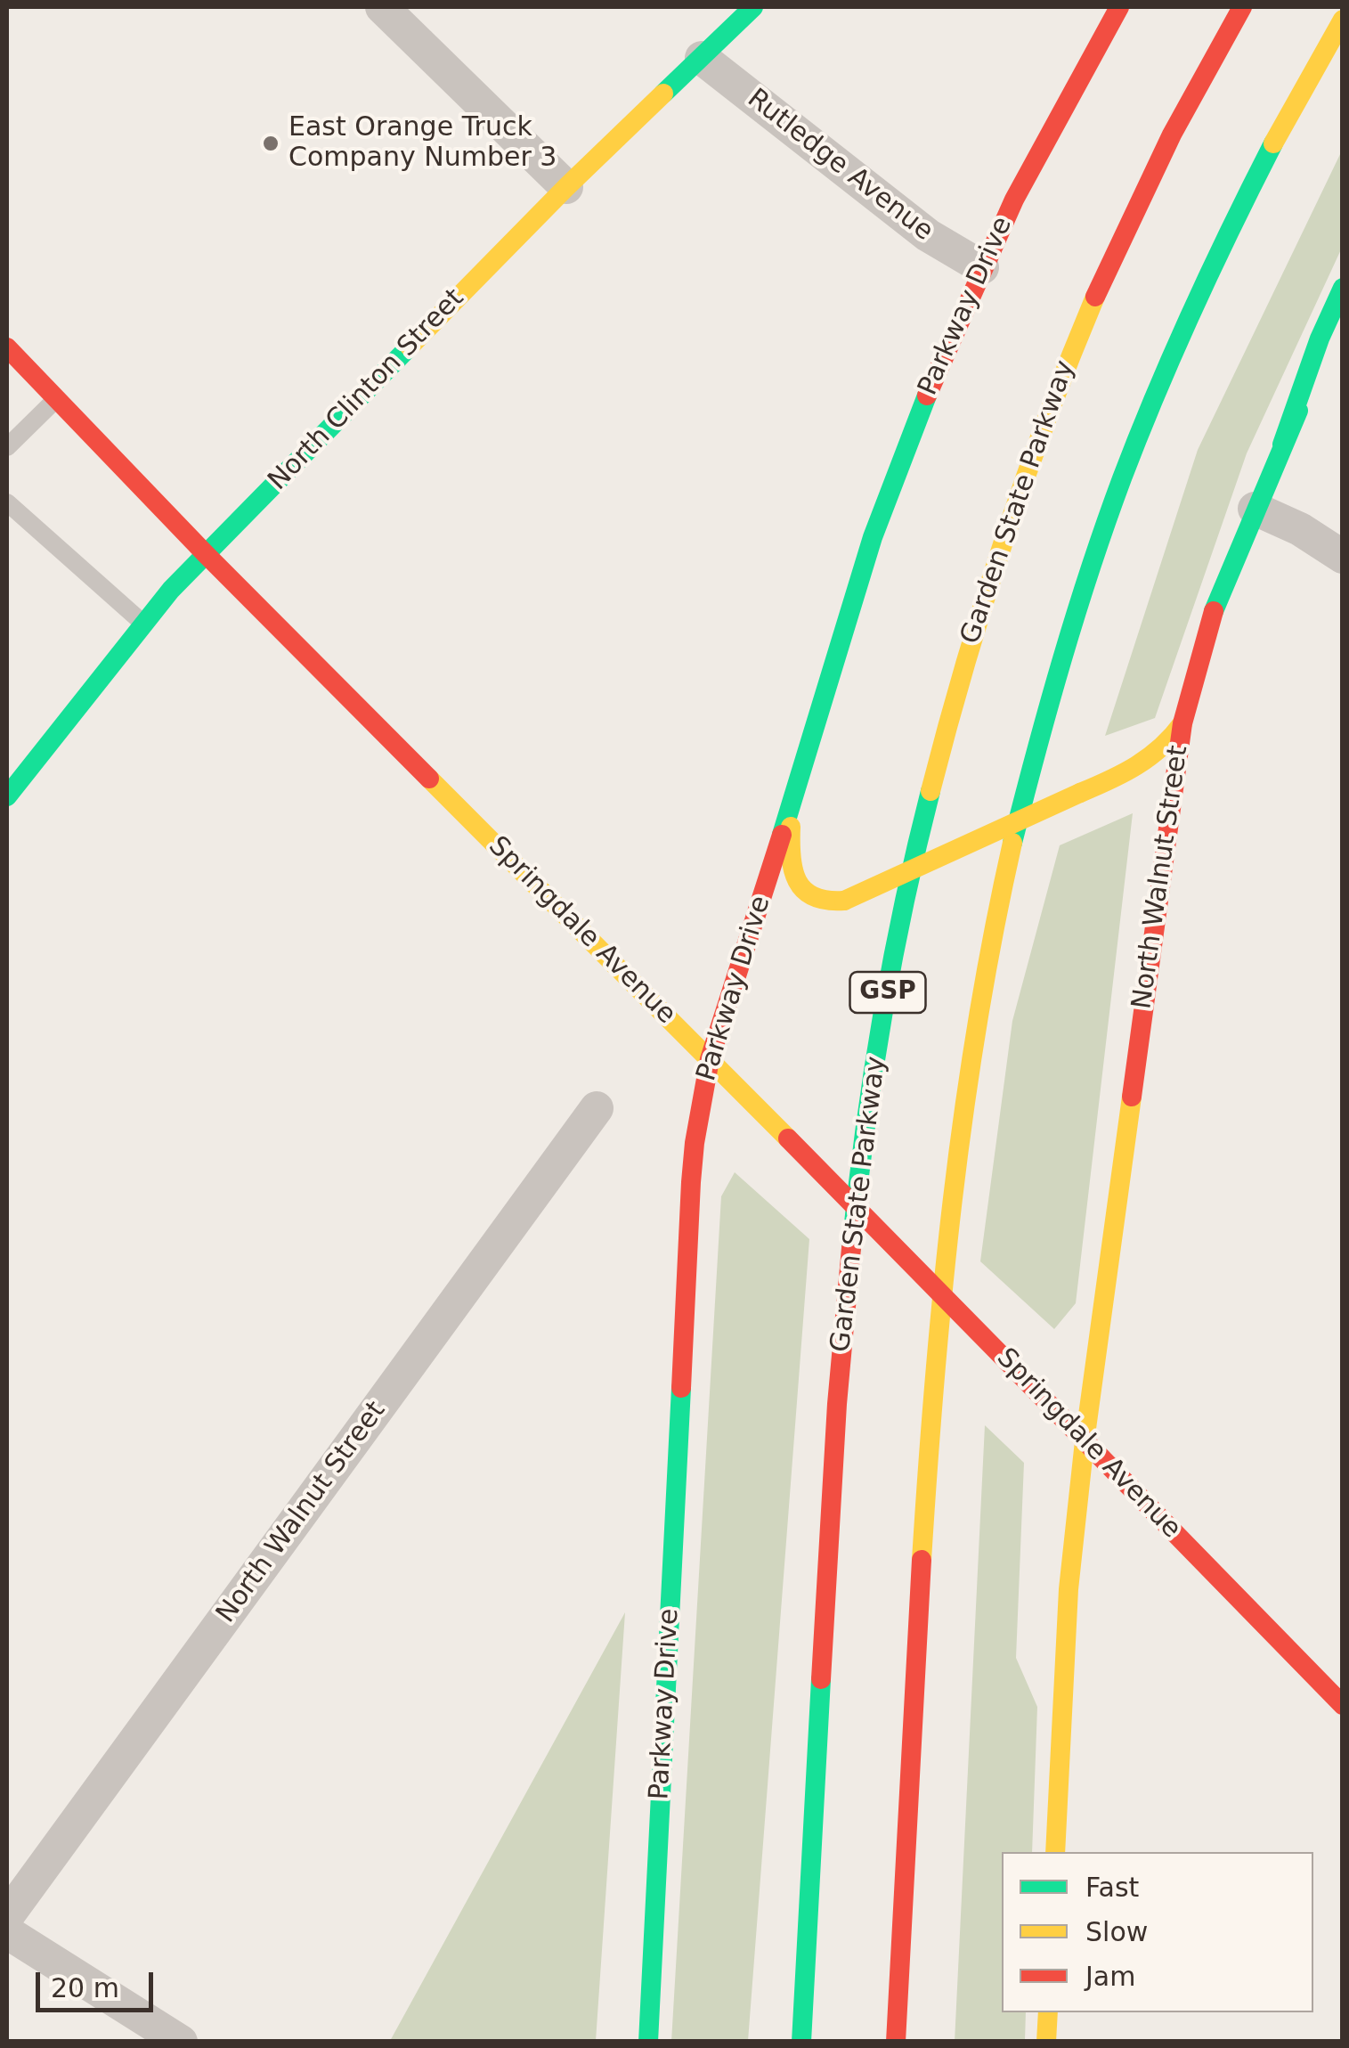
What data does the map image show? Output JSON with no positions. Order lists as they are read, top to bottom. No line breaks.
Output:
{"streets":{"main road":["Parkway Drive","North Clinton Street","Garden State Parkway","North Walnut Street","Springdale Avenue","GSP"],"street":["Rutledge Avenue"]},"crossings":[["Rutledge Avenue","Parkway Drive"],["Rutledge Avenue","North Clinton Street"],["Parkway Drive","Springdale Avenue"],["North Clinton Street","Springdale Avenue"],["North Walnut Street","Springdale Avenue"]],"places":["East Orange Truck Company Number 3"],"legend":["Fast","Slow","Jam"],"scale_bar":"20 m"}
